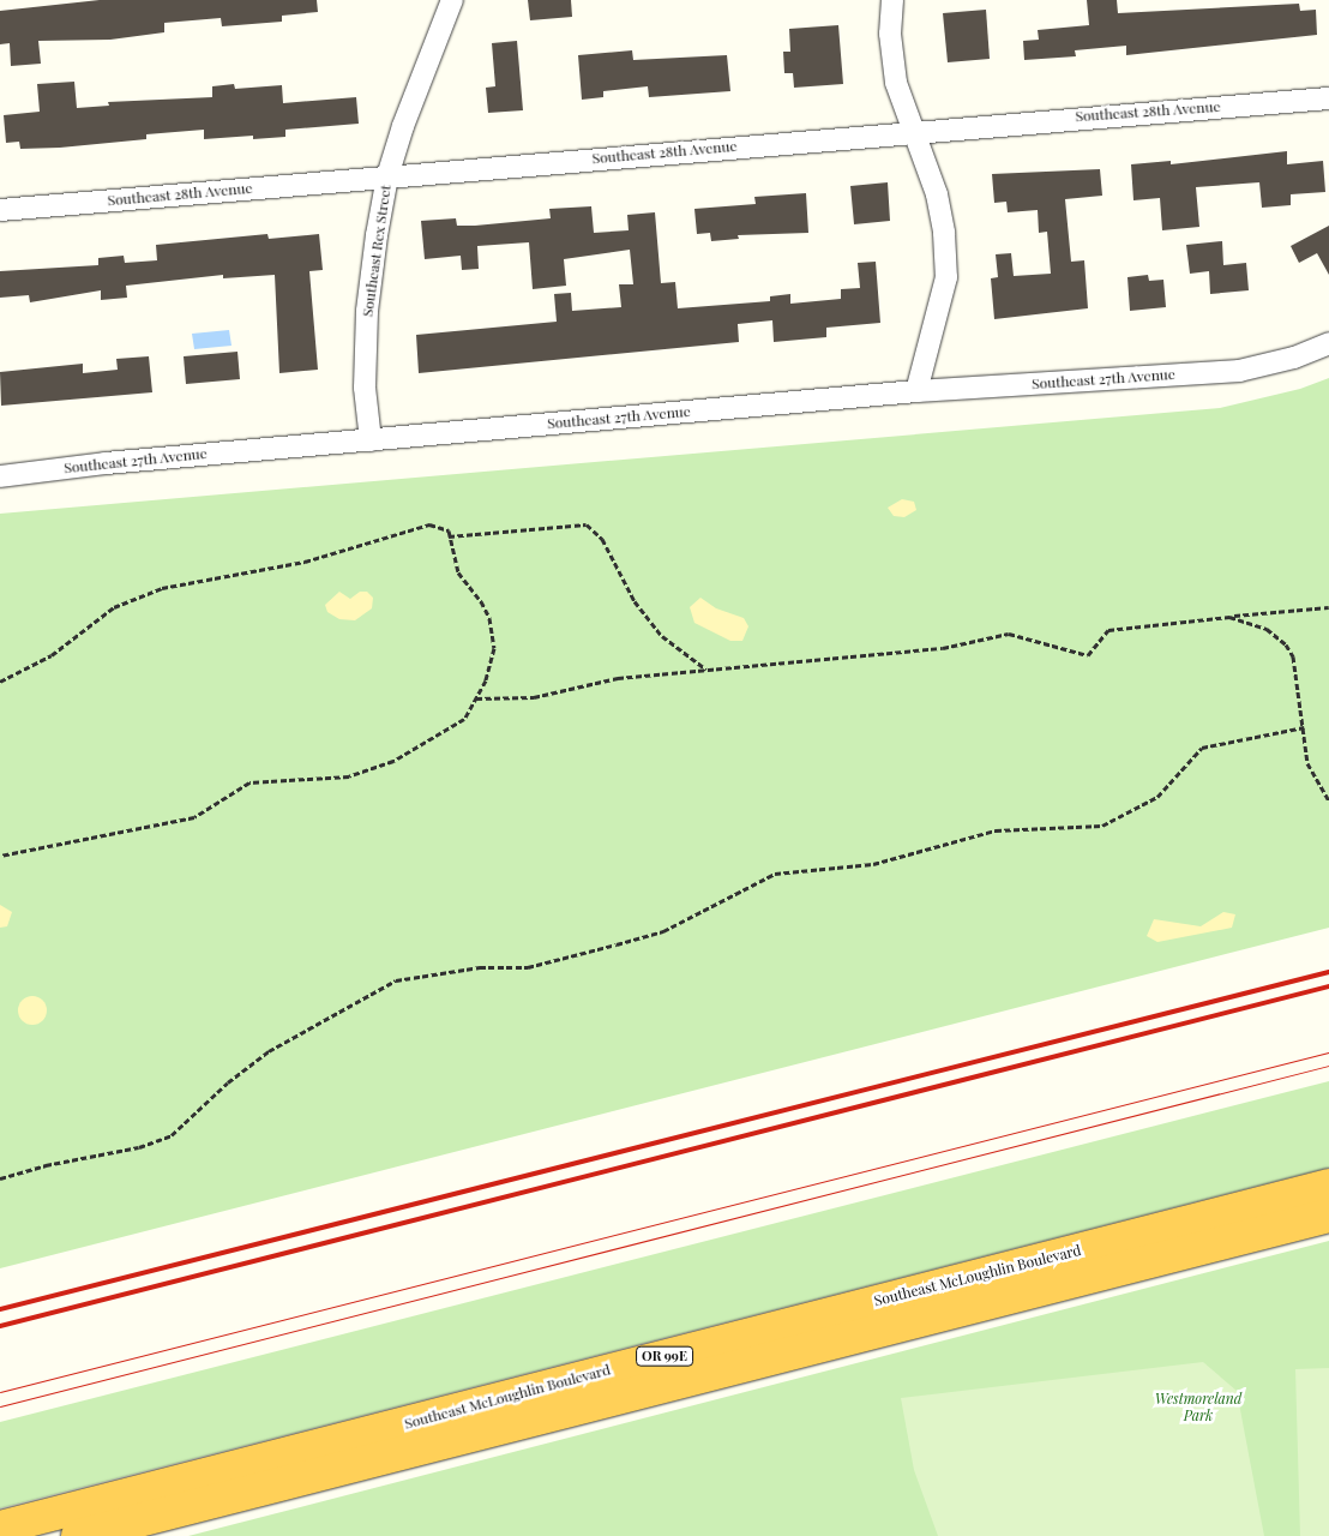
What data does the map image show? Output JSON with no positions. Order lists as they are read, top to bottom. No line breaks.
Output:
{"streets":{"highway":["Southeast McLoughlin Boulevard","OR 99E"],"street":["Southeast 28th Avenue","Southeast Rex Street","Southeast 27th Avenue"]},"crossings":[["Southeast 28th Avenue","Southeast Rex Street"],["Southeast Rex Street","Southeast 27th Avenue"]],"parks":["Westmoreland Park"]}
